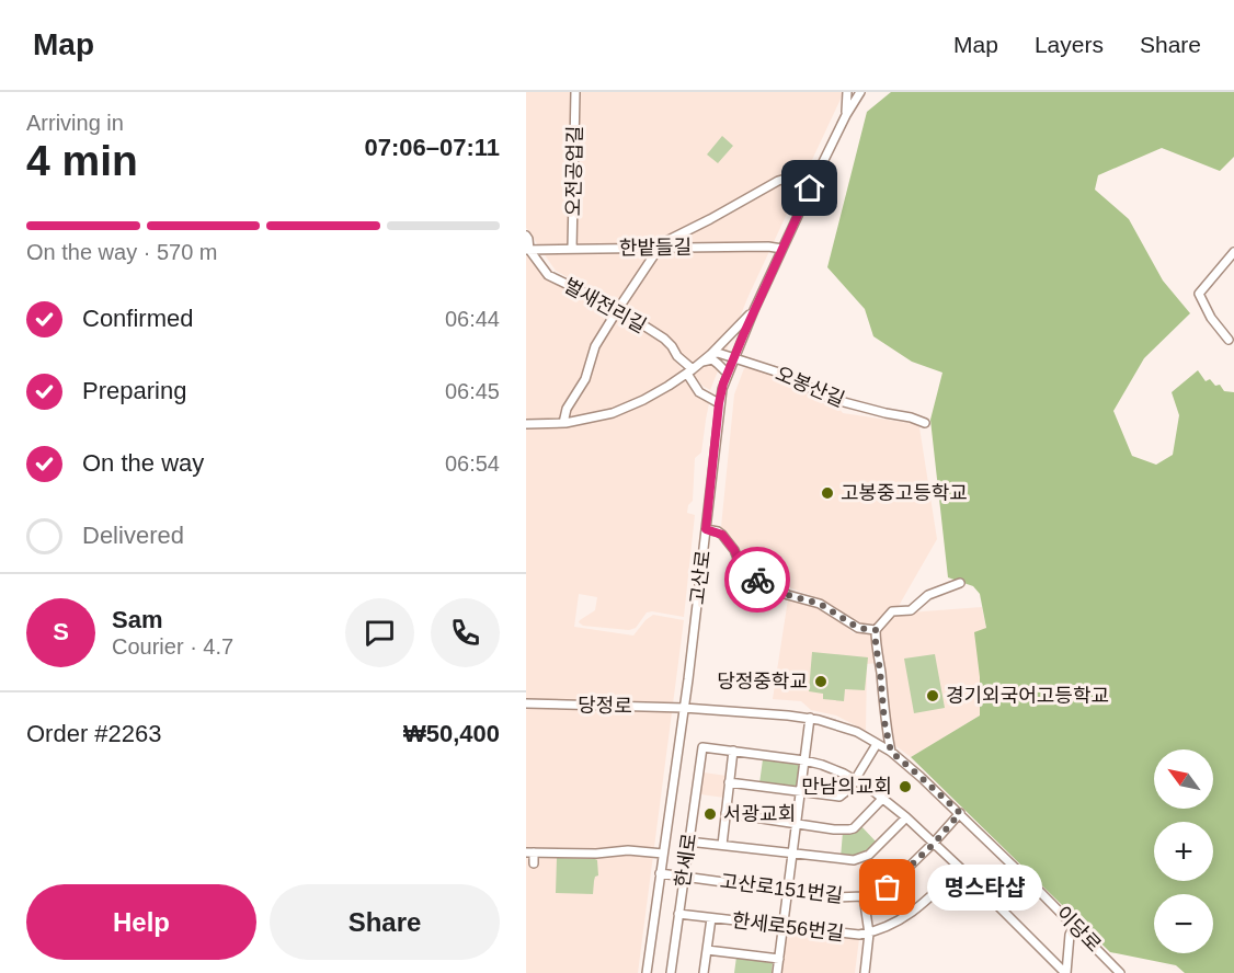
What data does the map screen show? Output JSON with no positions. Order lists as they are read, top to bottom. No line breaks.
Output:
{"streets":{"street":["오전공업길","한밭들길","벌새전리길","오봉산길","고산로","당정로","한세로","고산로151번길","한세로56번길","이당로"]},"crossings":[["오전공업길","한밭들길"],["한밭들길","벌새전리길"],["한밭들길","고산로"],["벌새전리길","고산로"],["오봉산길","고산로"],["고산로","당정로"],["고산로","고산로151번길"],["고산로","이당로"],["당정로","이당로"],["한세로","고산로151번길"],["한세로","한세로56번길"],["고산로151번길","한세로56번길"],["고산로151번길","이당로"]],"places":["고봉중고등학교","당정중학교","경기외국어고등학교","만남의교회","서광교회","명스타샵"],"north":"top left","page":{"header":"Map","nav":["Map","Layers","Share"],"heading":["4 min","Arriving in","07:06–07:11"],"panel":["Sam","Courier · 4.7","Order #2263","₩50,400"],"bar":"On the way · 570 m","list":[["Confirmed","06:44"],["Preparing","06:45"],["On the way","06:54"],"Delivered"],"round":"S","map_buttons":["+","−"],"bubble":"명스타샵","buttons":["Help","Share"]}}
